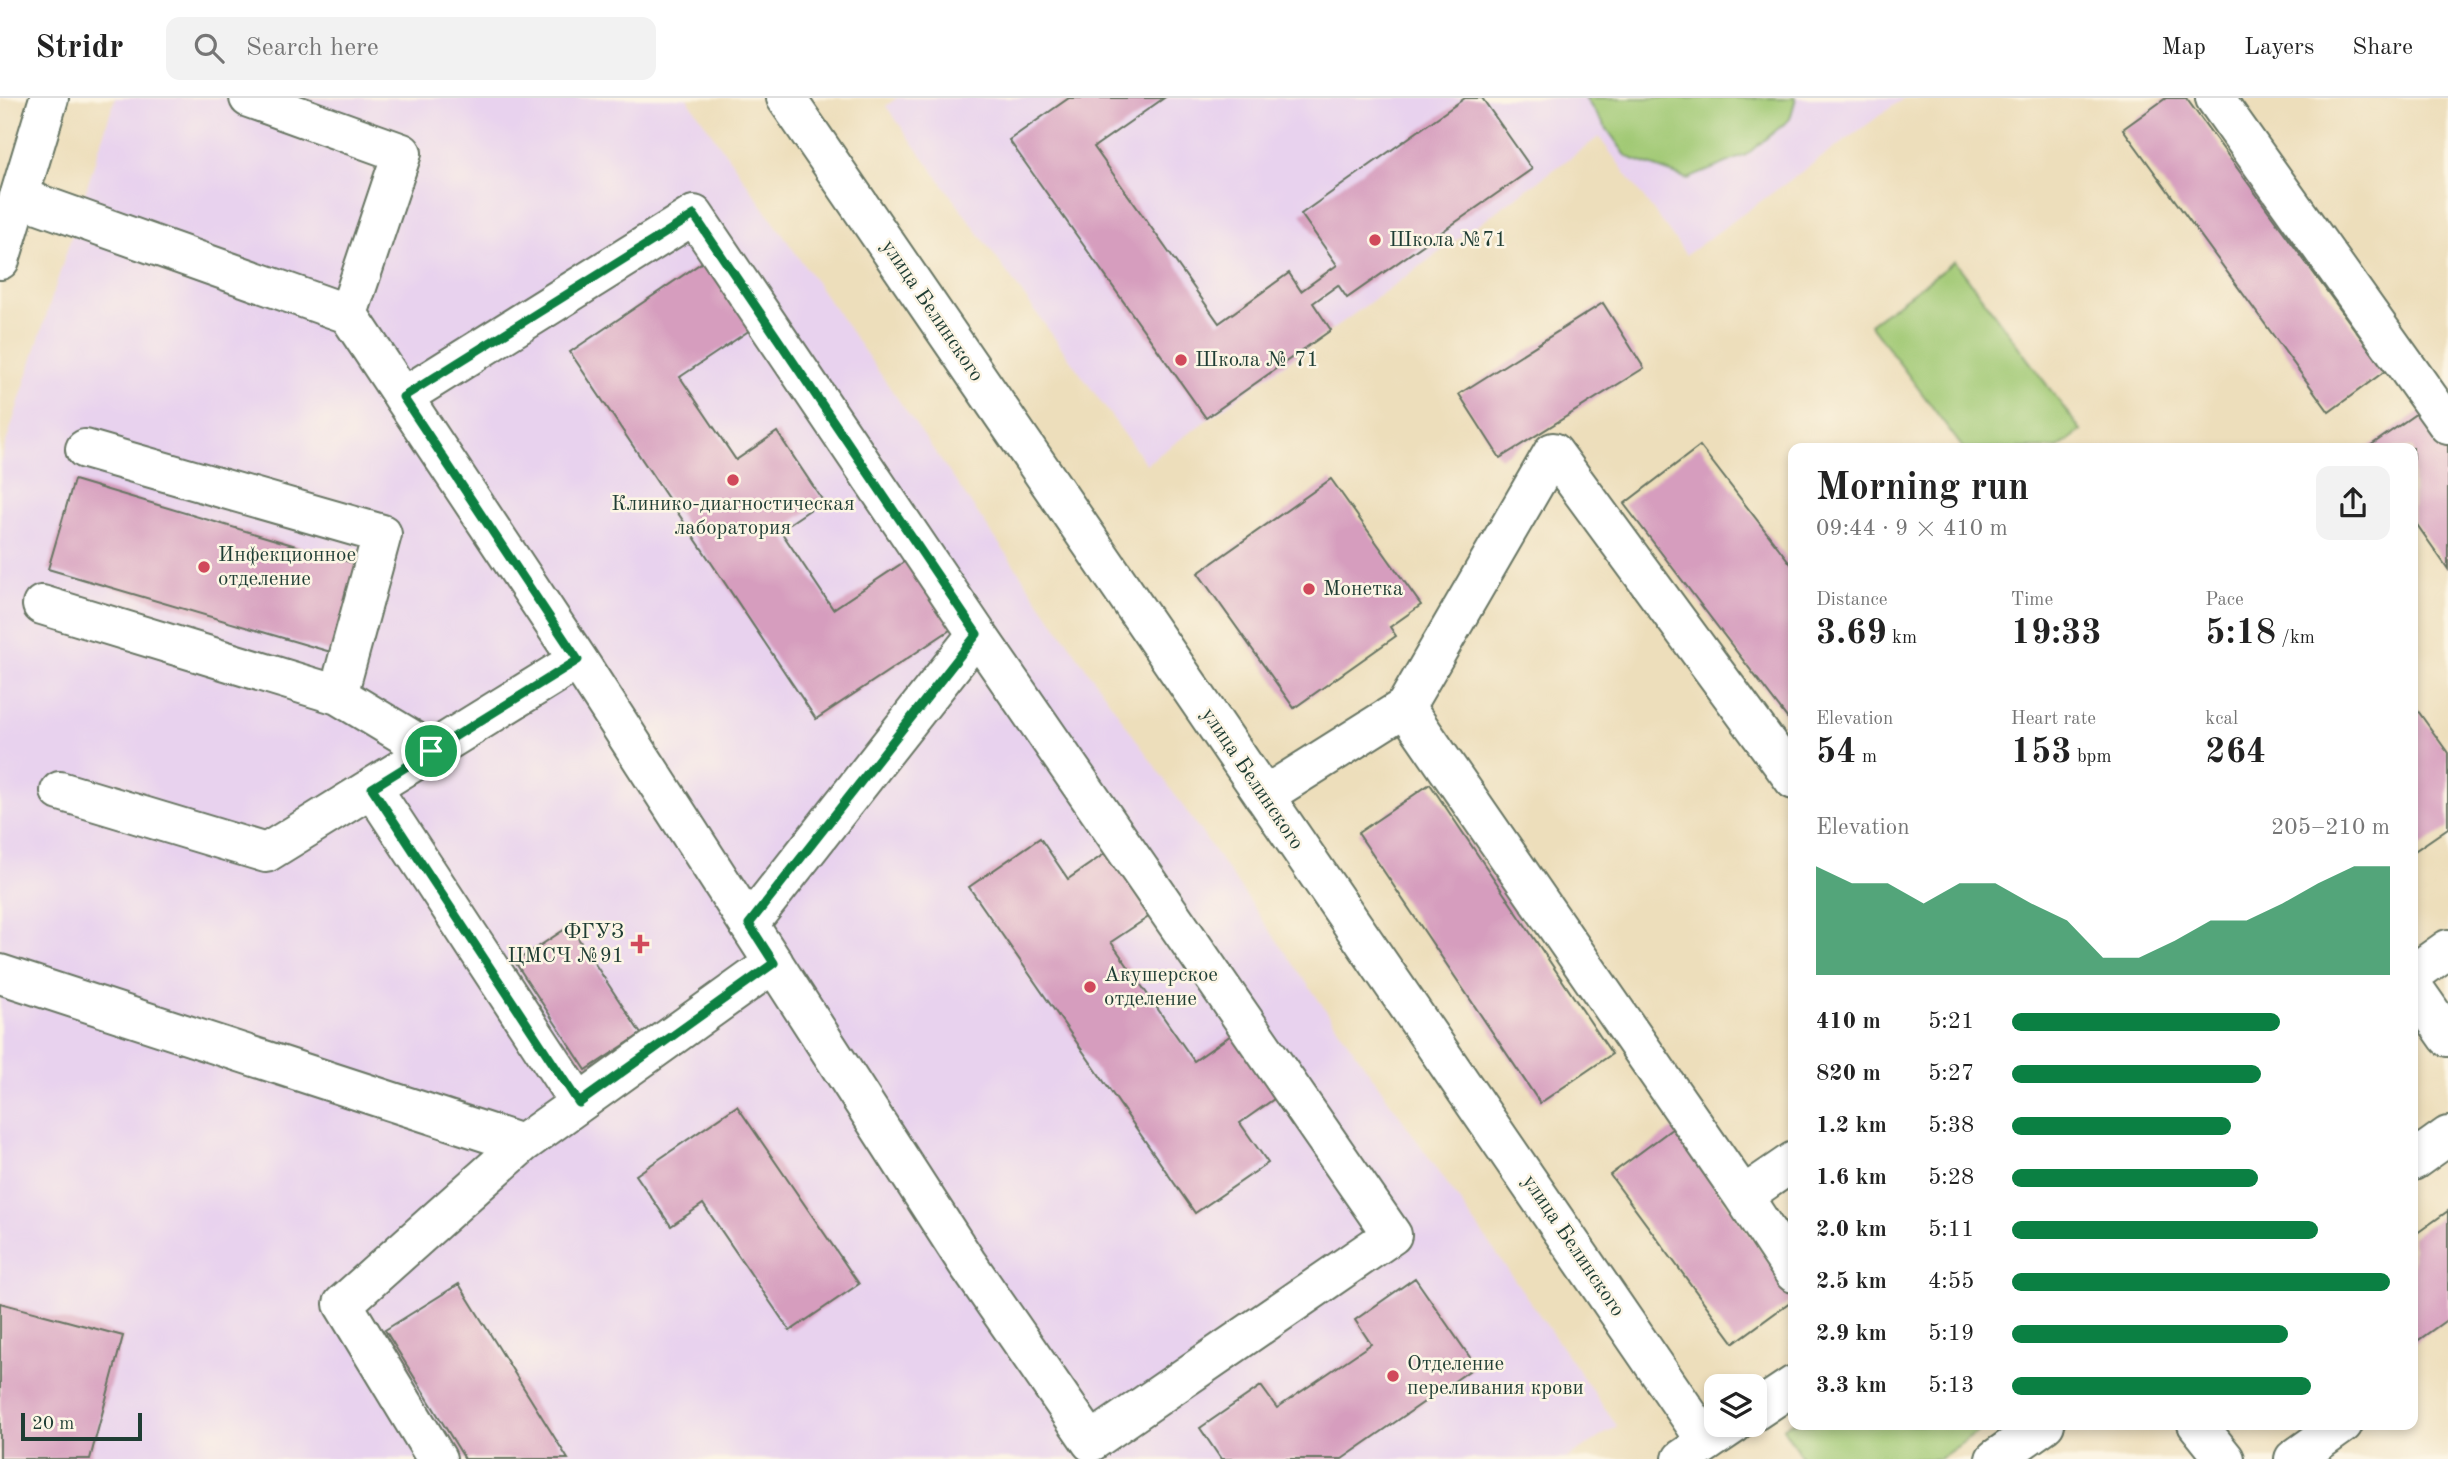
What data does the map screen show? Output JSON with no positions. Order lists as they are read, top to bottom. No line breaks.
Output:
{"streets":{"street":["улица Белинского"]},"places":{"other":["Школа №71","Школа № 71","Клинико-диагностическая лаборатория","Инфекционное отделение","Монетка","Акушерское отделение","Отделение переливания крови"],"health":["ФГУЗ ЦМСЧ №91"]},"scale_bar":"20 m","page":{"header":"Stridr","search":"Search here","nav":["Map","Layers","Share"],"heading":["Morning run","09:44 · 9 × 410 m"],"stats":[["Distance","3.69 km"],["Time","19:33"],["Pace","5:18 /km"],["Elevation","54 m"],["Heart rate","153 bpm"],["kcal","264"]],"chart":["Elevation","205–210 m"],"list":[{"name":"410 m","note":"5:21"},{"name":"820 m","note":"5:27"},{"name":"1.2 km","note":"5:38"},{"name":"1.6 km","note":"5:28"},{"name":"2.0 km","note":"5:11"},{"name":"2.5 km","note":"4:55"},{"name":"2.9 km","note":"5:19"},{"name":"3.3 km","note":"5:13"}],"scale":"20 m"}}
